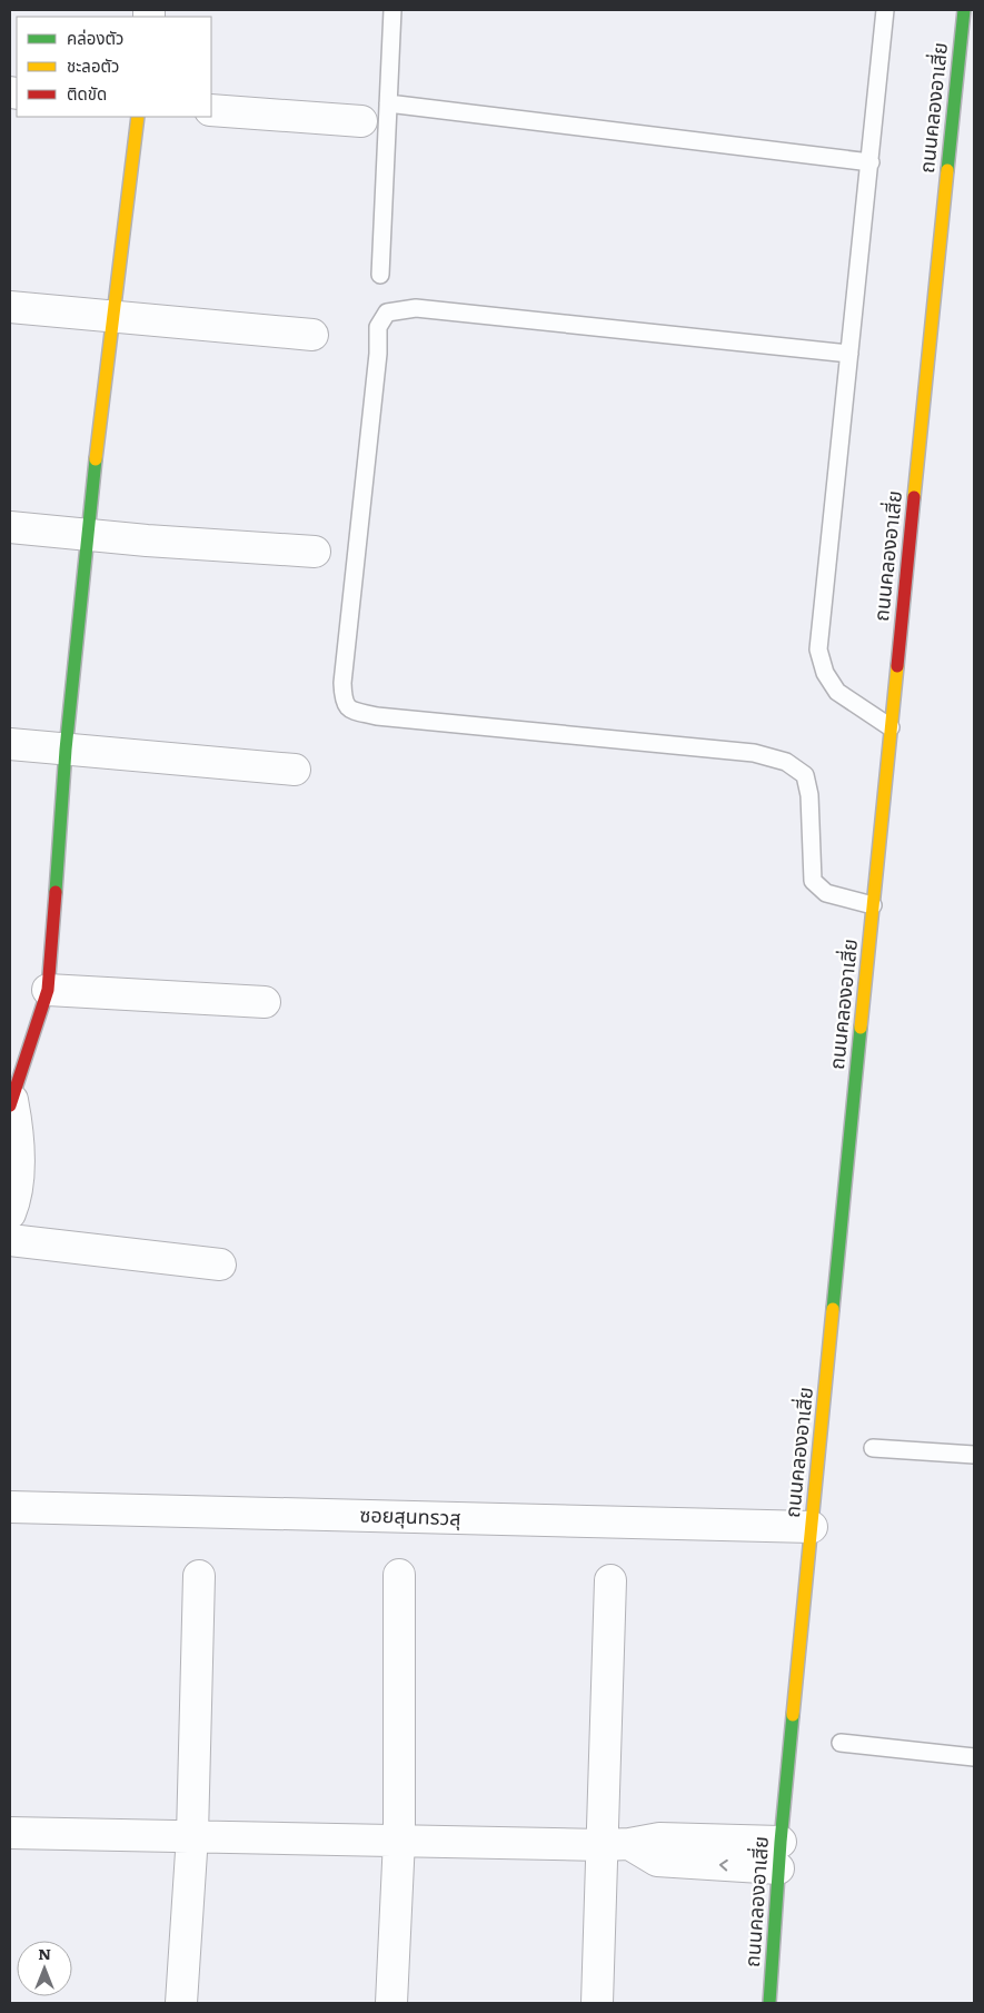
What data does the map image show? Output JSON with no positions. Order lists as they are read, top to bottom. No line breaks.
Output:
{"streets":{"street":["ถนนคลองอาเสี่ย","ซอยสุนทรวสุ"]},"crossings":[["ถนนคลองอาเสี่ย","ซอยสุนทรวสุ"]],"legend":["คล่องตัว","ชะลอตัว","ติดขัด"],"north":"top"}
